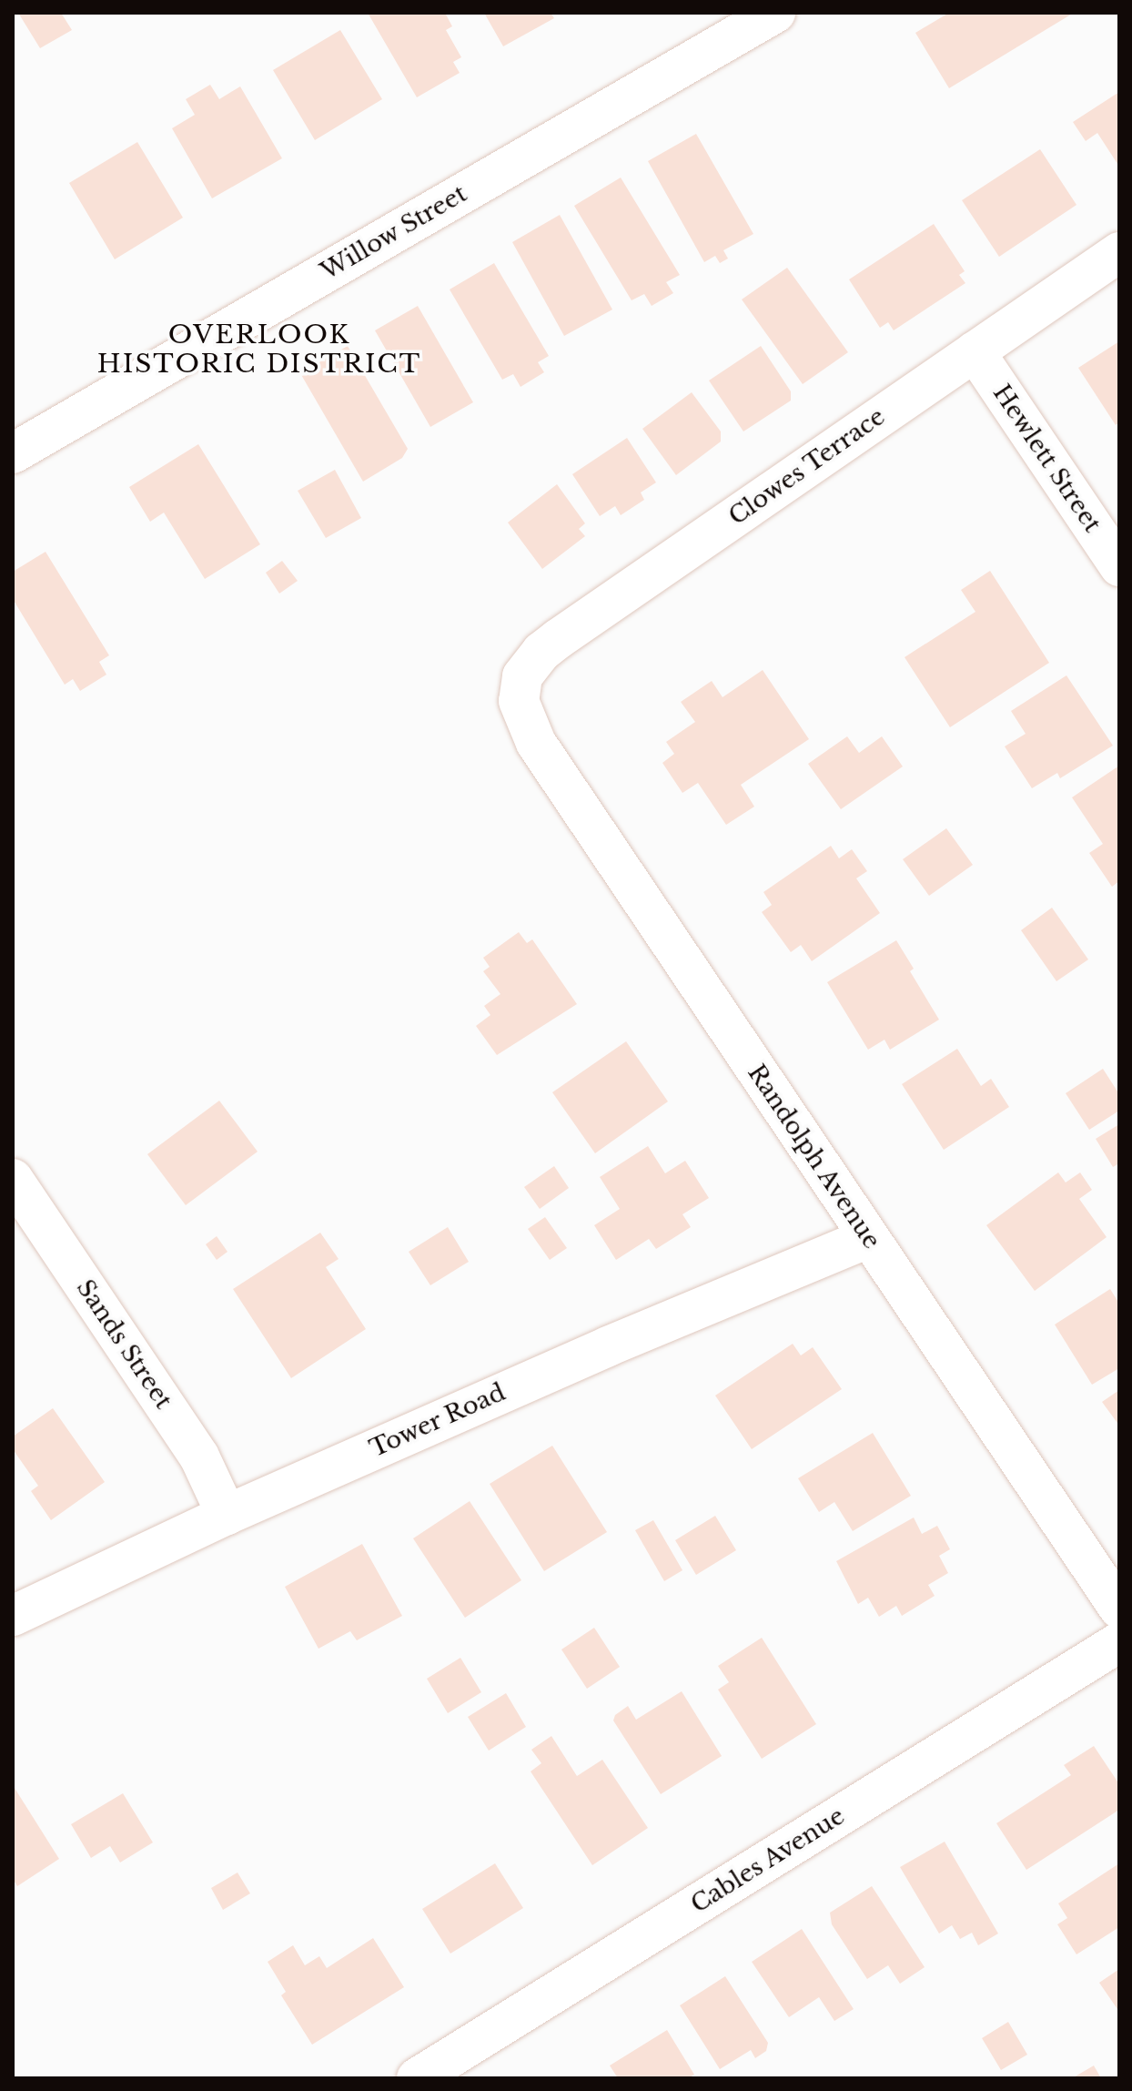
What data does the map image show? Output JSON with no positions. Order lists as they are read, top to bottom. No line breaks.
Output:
{"streets":{"street":["Willow Street","Hewlett Street","Clowes Terrace","Randolph Avenue","Sands Street","Tower Road","Cables Avenue"]},"crossings":[["Hewlett Street","Clowes Terrace"],["Clowes Terrace","Randolph Avenue"],["Randolph Avenue","Tower Road"],["Sands Street","Tower Road"]],"districts":["OVERLOOK HISTORIC DISTRICT"]}
